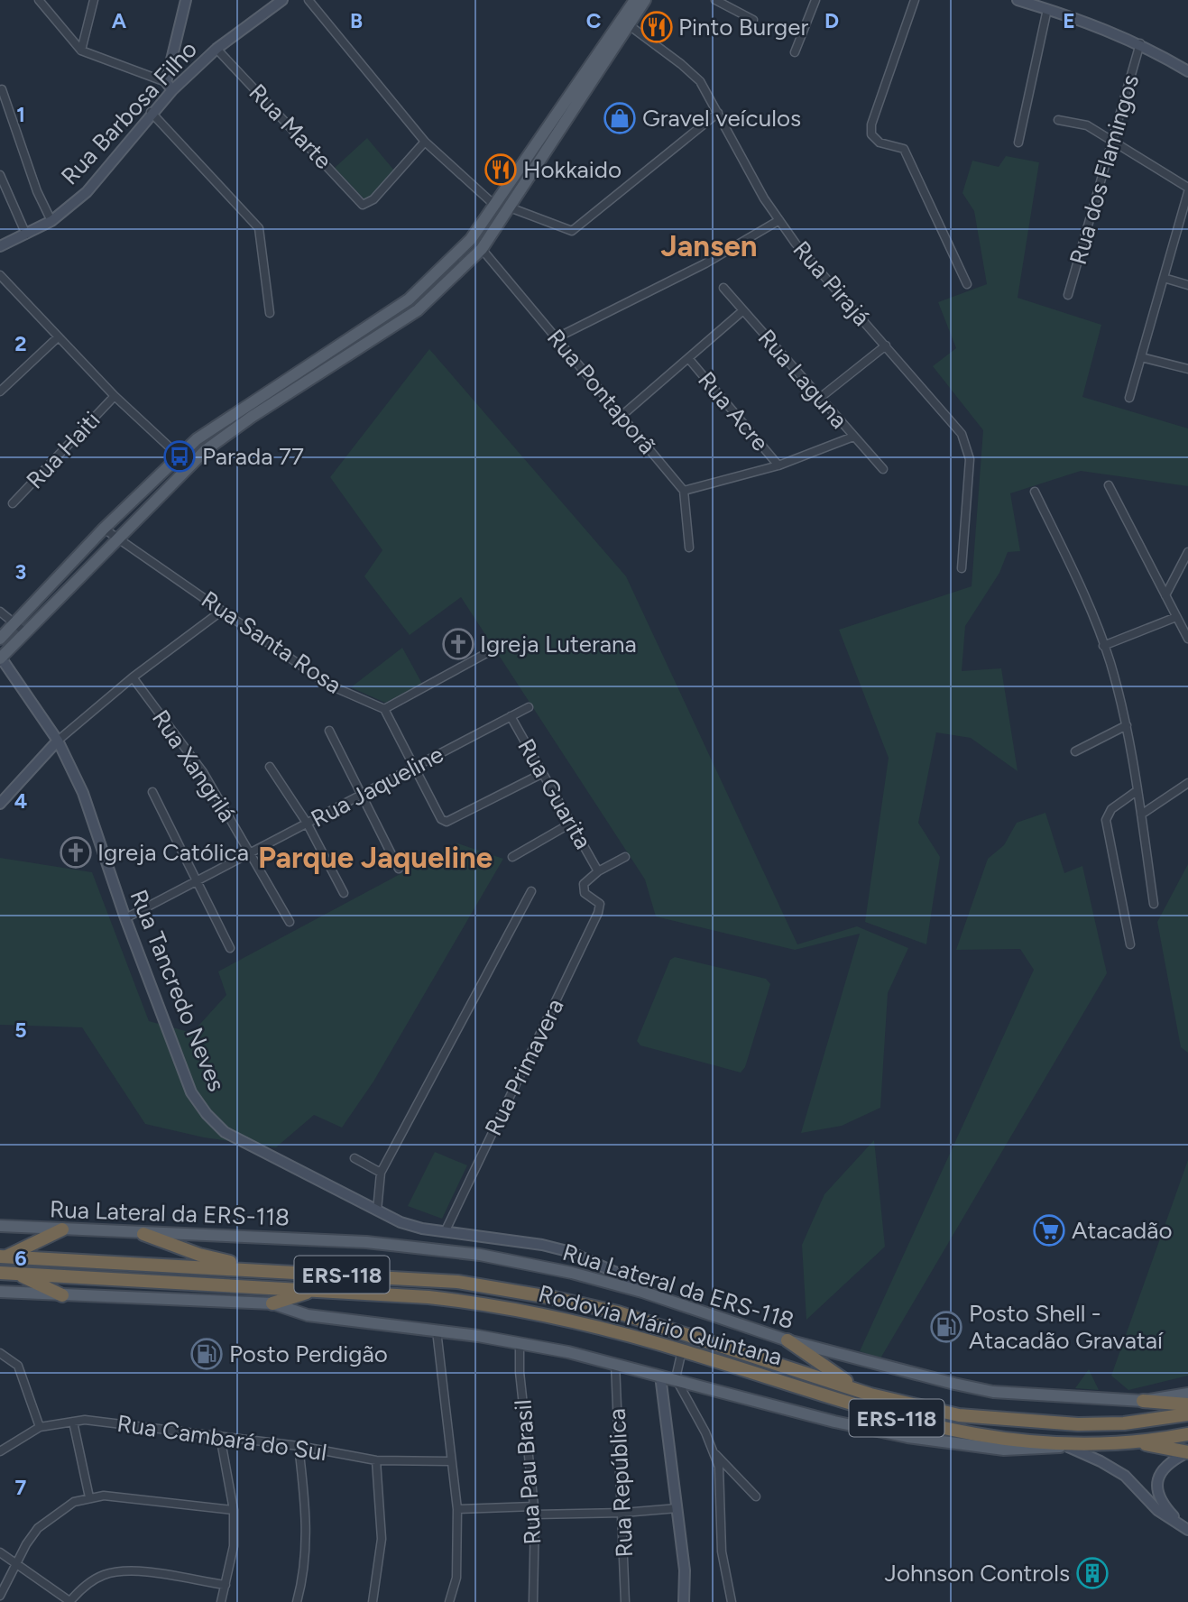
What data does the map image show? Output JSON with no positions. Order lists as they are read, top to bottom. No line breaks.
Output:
{"streets":{"highway":["ERS-118","Rodovia Mário Quintana"],"main road":["Rua Barbosa Filho","Rua Tancredo Neves","Rua Lateral da ERS-118"],"street":["Rua Marte","Rua dos Flamingos","Rua Pirajá","Rua Laguna","Rua Pontaporã","Rua Acre","Rua Haiti","Rua Santa Rosa","Rua Xangrilá","Rua Jaqueline","Rua Guarita","Rua Primavera","Rua Cambará do Sul","Rua Pau Brasil","Rua República"]},"crossings":[["Rua Barbosa Filho","Rua Marte"],["Rua Xangrilá","Rua Jaqueline"],["Rua Jaqueline","Rua Guarita"],["Rua Jaqueline","Rua Tancredo Neves"],["Rua Guarita","Rua Primavera"],["Rua Tancredo Neves","Rua Primavera"],["Rua Tancredo Neves","Rua Lateral da ERS-118"]],"districts":["Jansen","Parque Jaqueline"],"places":{"restaurant":["Pinto Burger","Hokkaido"],"shop":["Gravel veículos"],"bus stop":["Parada 77"],"church":["Igreja Luterana","Igreja Católica"],"supermarket":["Atacadão"],"fuel station":["Posto Shell - Atacadão Gravataí","Posto Perdigão"],"building":["Johnson Controls"]},"grid":{"columns":["A","B","C","D","E"],"rows":["1","2","3","4","5","6","7"]}}
